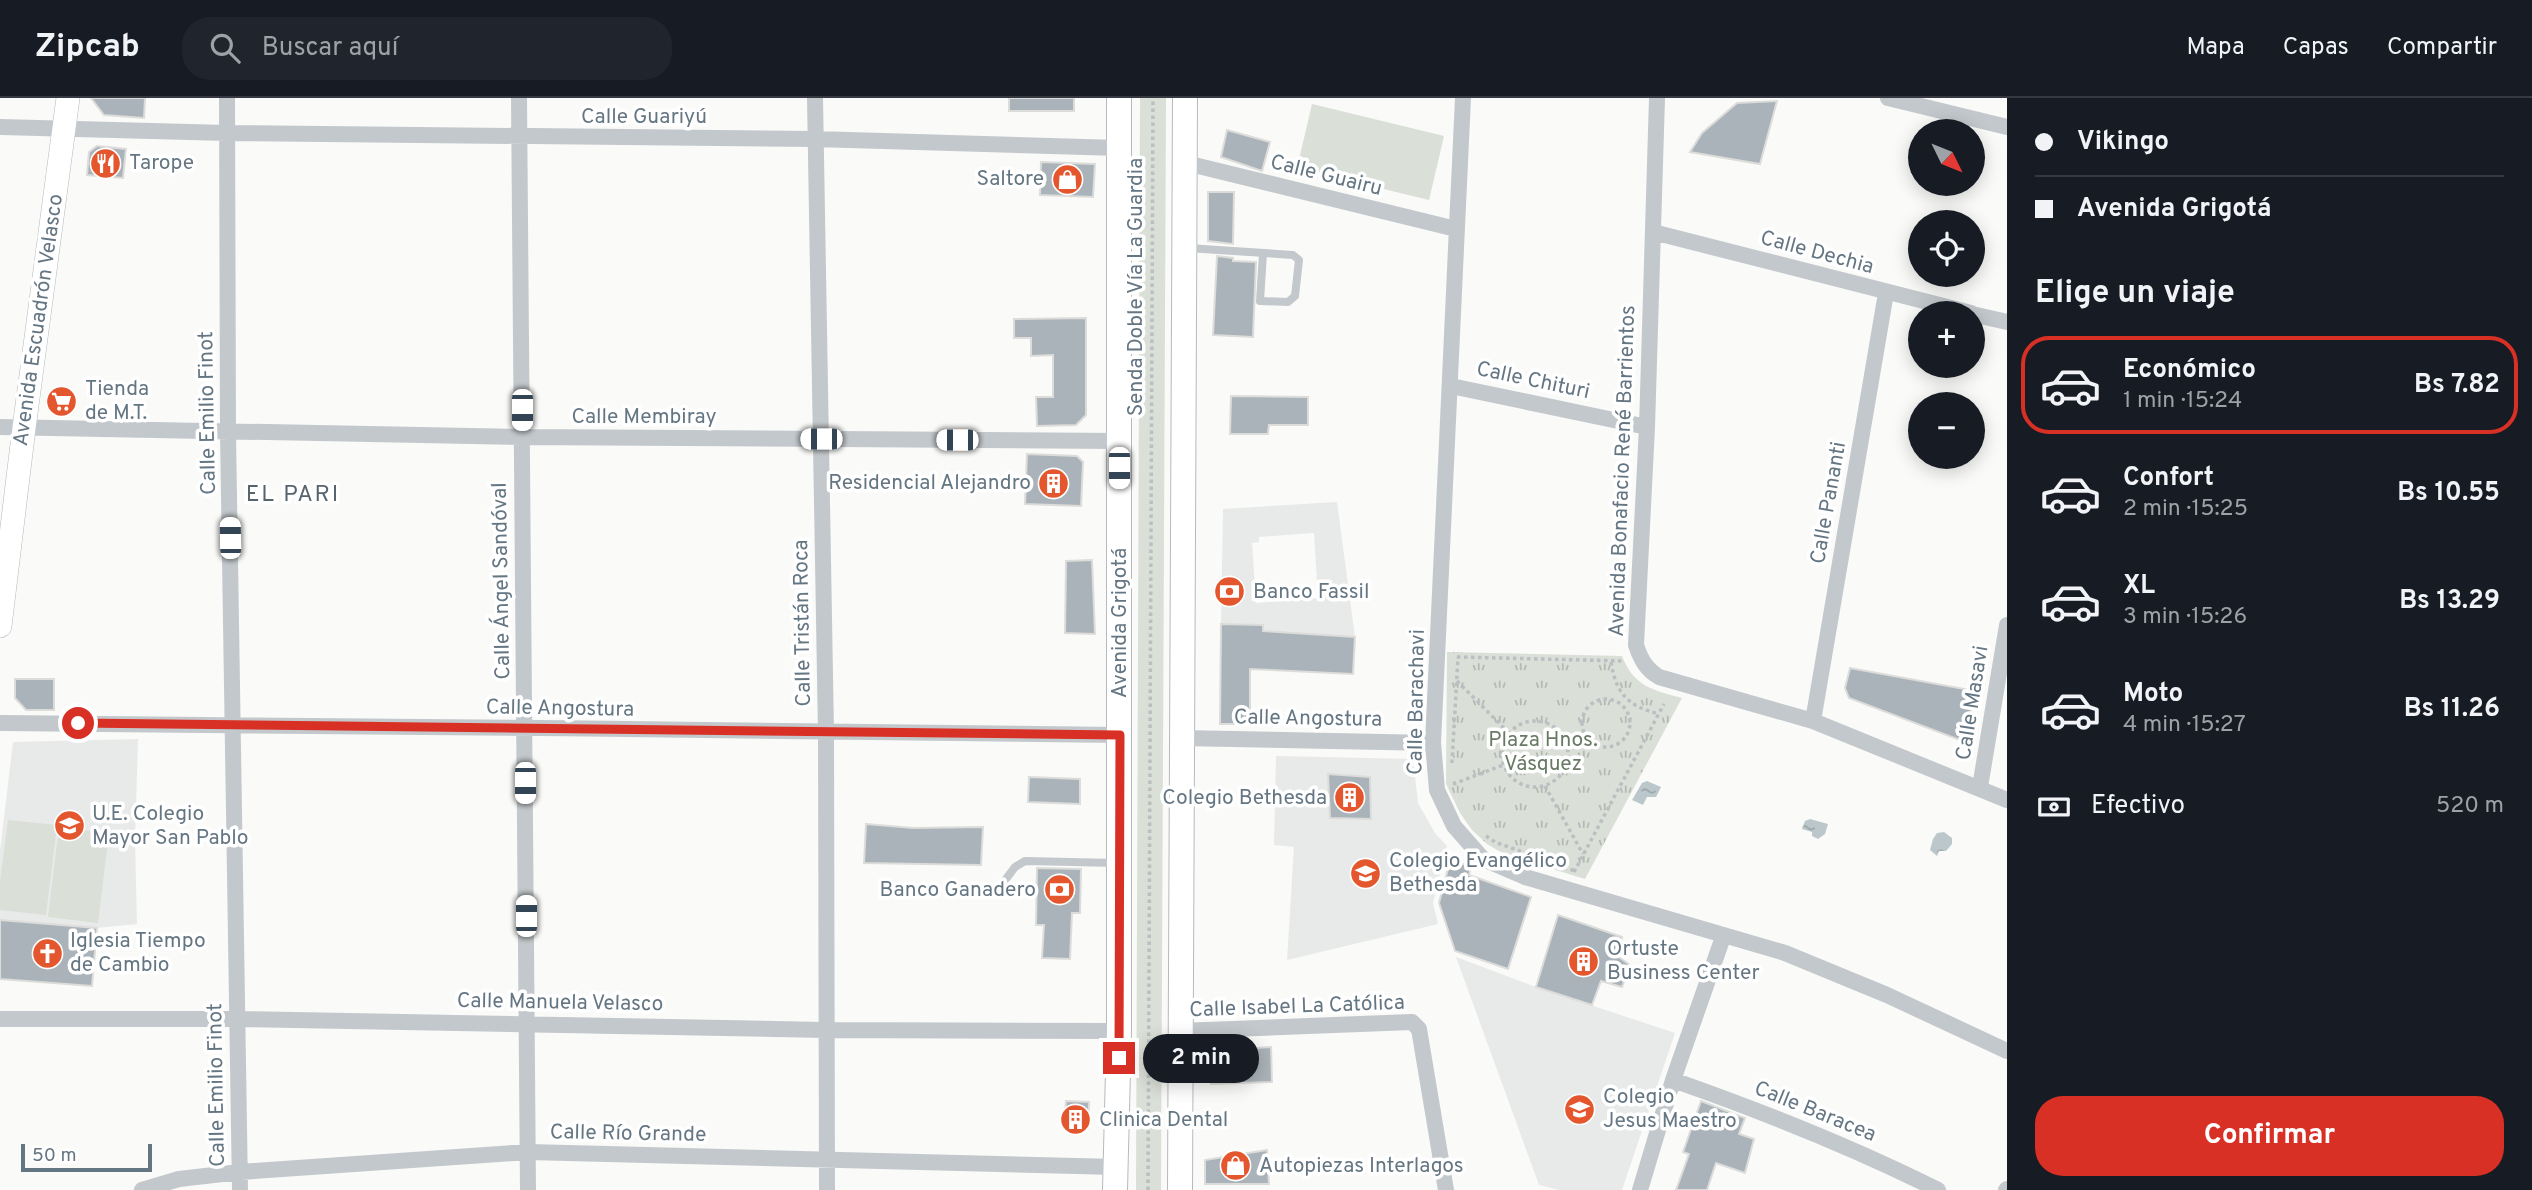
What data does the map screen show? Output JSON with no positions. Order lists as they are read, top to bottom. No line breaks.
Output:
{"streets":{"main road":["Avenida Grigotá"],"street":["Calle Guariyú","Calle Guairu","Calle Dechia","Avenida Escuadrón Velasco","Calle Chituri","Calle Emilio Finot","Calle Membiray","Avenida Bonafacio René Barrientos","Calle Pananti","Calle Ángel Sandóval","Calle Tristán Roca","Calle Barachavi","Calle Masavi","Calle Angostura","Calle Manuela Velasco","Calle Isabel La Católica","Calle Baracea","Calle Río Grande"],"path":["Senda Doble Vía La Guardia"]},"crossings":[["Calle Guariyú","Avenida Escuadrón Velasco"],["Calle Guariyú","Calle Emilio Finot"],["Calle Guariyú","Calle Ángel Sandóval"],["Calle Guariyú","Calle Tristán Roca"],["Calle Guariyú","Avenida Grigotá"],["Calle Guairu","Calle Barachavi"],["Calle Dechia","Avenida Bonafacio René Barrientos"],["Calle Dechia","Calle Pananti"],["Avenida Escuadrón Velasco","Calle Membiray"],["Calle Chituri","Avenida Bonafacio René Barrientos"],["Calle Chituri","Calle Barachavi"],["Calle Emilio Finot","Calle Membiray"],["Calle Emilio Finot","Calle Angostura"],["Calle Emilio Finot","Calle Manuela Velasco"],["Calle Emilio Finot","Calle Río Grande"],["Calle Membiray","Calle Ángel Sandóval"],["Calle Membiray","Calle Tristán Roca"],["Calle Membiray","Avenida Grigotá"],["Avenida Bonafacio René Barrientos","Calle Pananti"],["Avenida Bonafacio René Barrientos","Calle Masavi"],["Calle Ángel Sandóval","Calle Angostura"],["Calle Ángel Sandóval","Calle Manuela Velasco"],["Calle Ángel Sandóval","Calle Río Grande"],["Calle Tristán Roca","Calle Angostura"],["Calle Tristán Roca","Calle Manuela Velasco"],["Calle Tristán Roca","Calle Río Grande"],["Avenida Grigotá","Calle Angostura"],["Avenida Grigotá","Calle Manuela Velasco"],["Avenida Grigotá","Calle Río Grande"],["Calle Barachavi","Calle Angostura"]],"districts":["EL PARI"],"parks":["Plaza Hnos. Vásquez"],"places":{"restaurant":["Tarope"],"shop":["Saltore","Autopiezas Interlagos"],"supermarket":["Tienda de M.T."],"building":["Residencial Alejandro","Colegio Bethesda","Ortuste Business Center","Clinica Dental"],"bank":["Banco Fassil","Banco Ganadero"],"school or university":["U.E. Colegio Mayor San Pablo","Colegio Evangélico Bethesda","Colegio Jesus Maestro"],"church":["Iglesia Tiempo de Cambio"]},"scale_bar":"50 m","north":"bottom right","page":{"header":"Zipcab","search":"Buscar aquí","nav":["Mapa","Capas","Compartir"],"banner":["Vikingo","Avenida Grigotá"],"map_buttons":["+","−"],"heading":"Elige un viaje","list":[{"name":"Económico","note":"1 min · 15:24","value":"Bs 7.82"},{"name":"Confort","note":"2 min · 15:25","value":"Bs 10.55"},{"name":"XL","note":"3 min · 15:26","value":"Bs 13.29"},{"name":"Moto","note":"4 min · 15:27","value":"Bs 11.26"}],"pay":["Efectivo","520 m"],"bubble":"2 min","buttons":"Confirmar","scale":"50 m"}}
